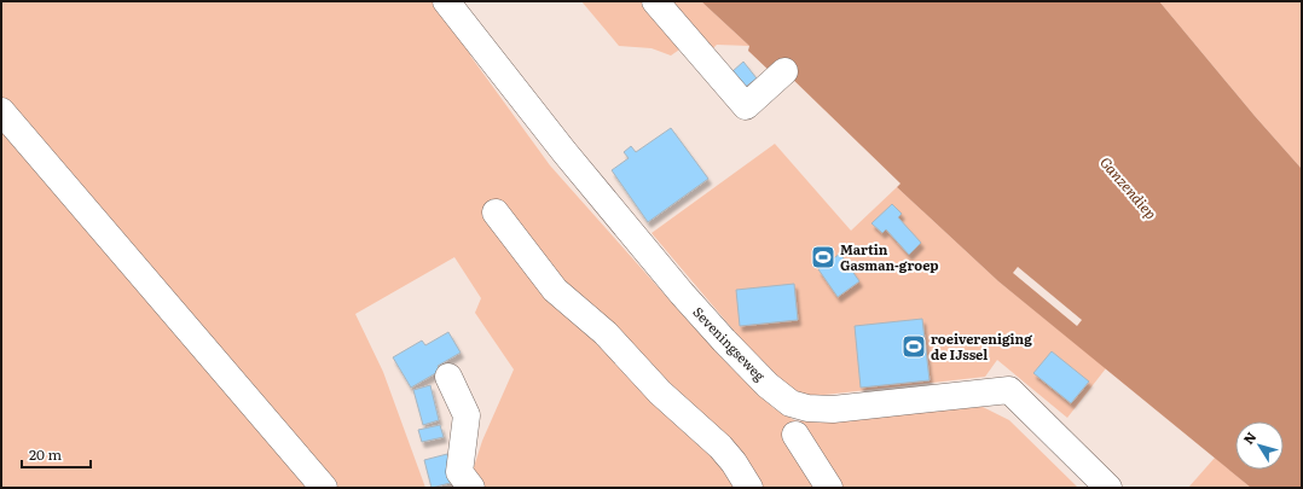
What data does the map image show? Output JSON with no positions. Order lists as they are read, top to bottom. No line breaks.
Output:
{"streets":{"street":["Seveningseweg"]},"water":["Ganzendiep"],"places":{"sports":["Martin Gasman-groep","roeivereniging de IJssel"]},"scale_bar":"20 m","north":"top left"}
